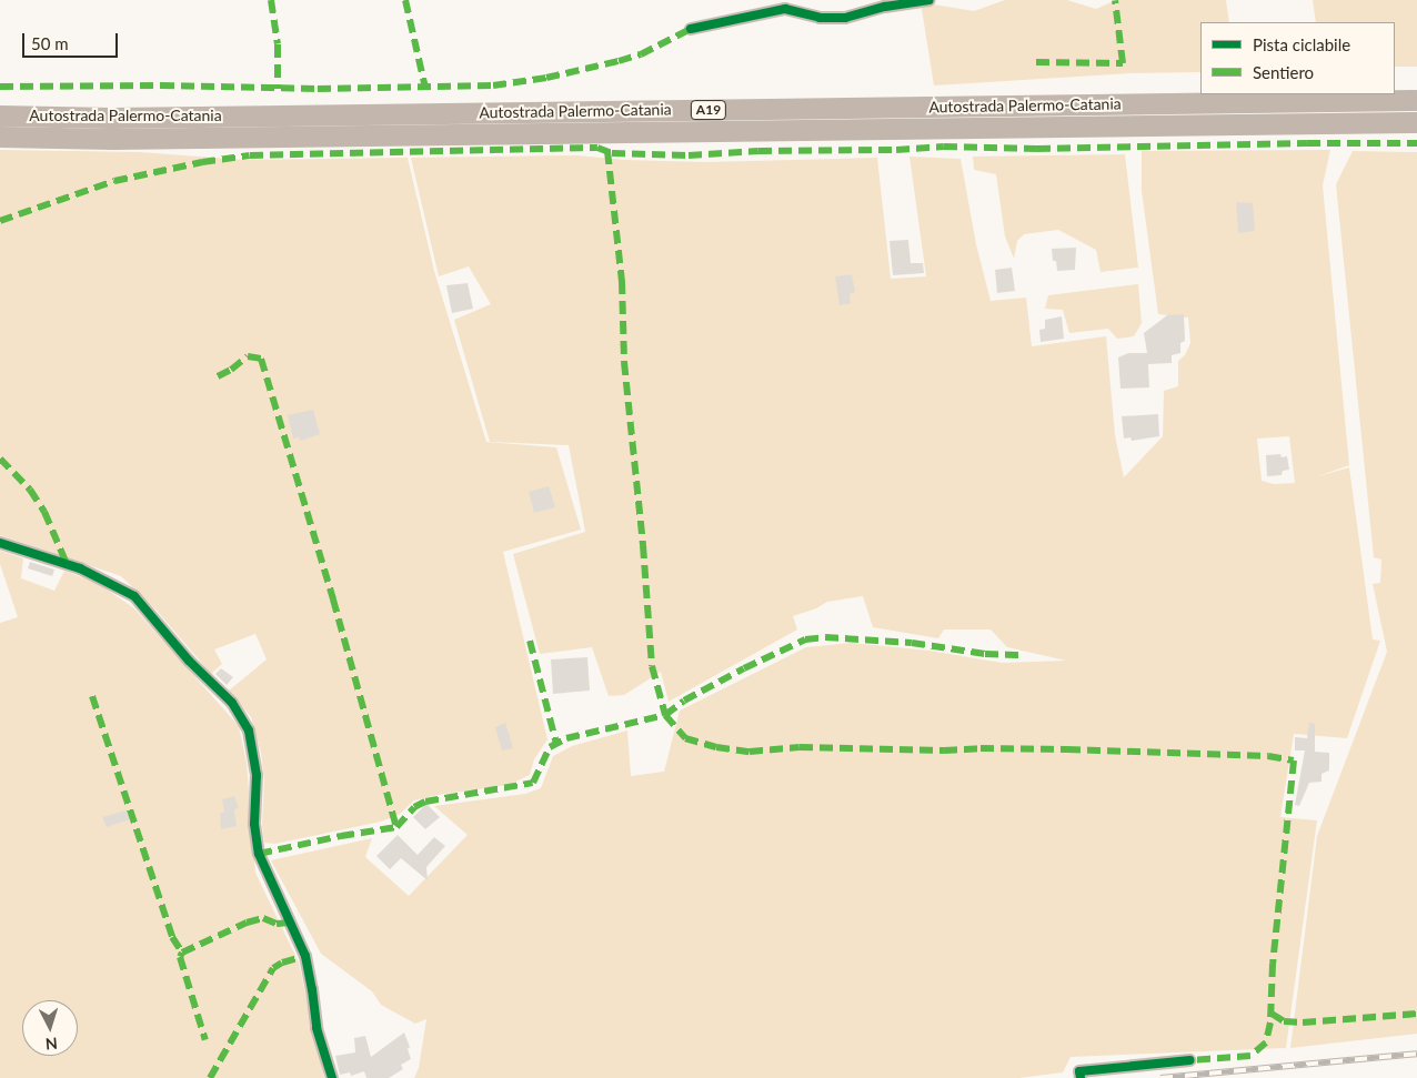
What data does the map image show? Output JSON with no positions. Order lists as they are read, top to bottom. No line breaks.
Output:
{"streets":{"highway":["Autostrada Palermo-Catania","A19"]},"legend":["Pista ciclabile","Sentiero"],"scale_bar":"50 m","north":"bottom"}
